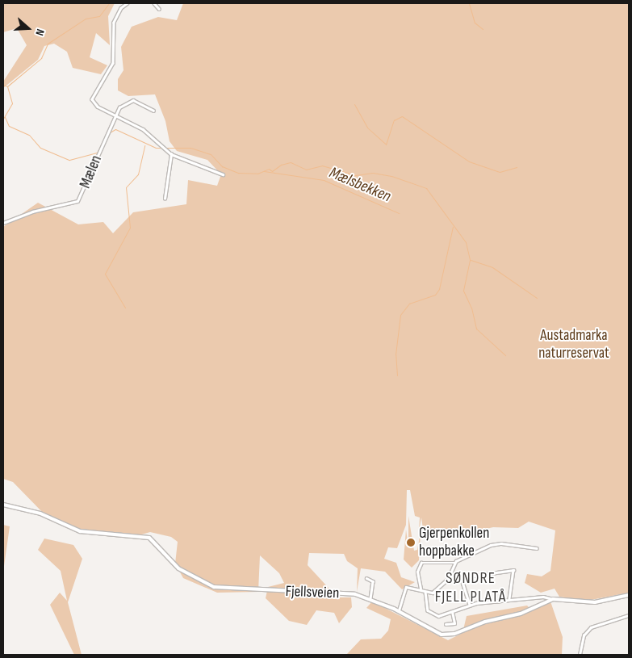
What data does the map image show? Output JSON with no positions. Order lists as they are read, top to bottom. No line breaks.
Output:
{"streets":{"main road":["Fjellsveien"],"street":["Mælen"]},"districts":["SØNDRE FJELL PLATÅ"],"water":["Mælsbekken"],"parks":["Austadmarka naturreservat"],"places":["Gjerpenkollen hoppbakke"],"north":"right"}
